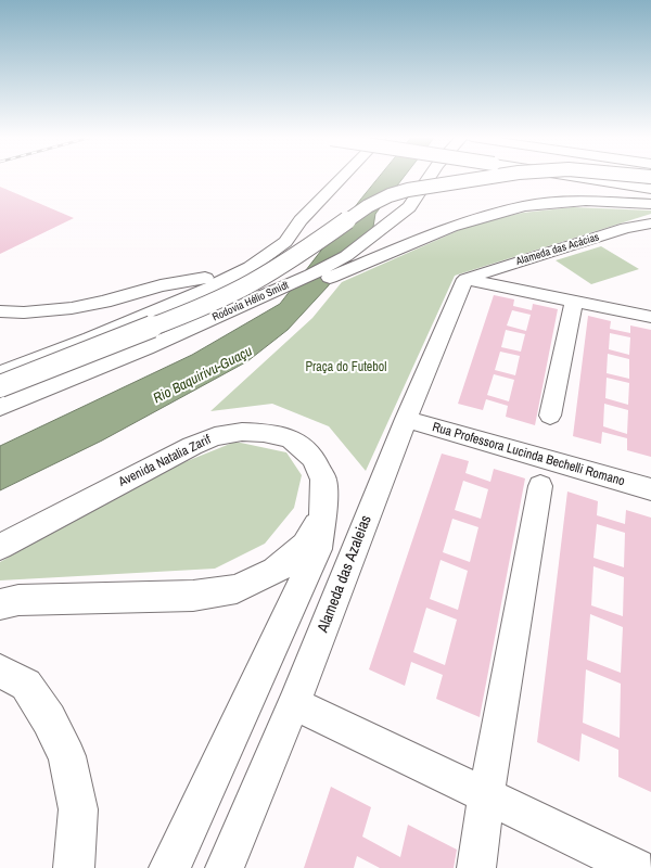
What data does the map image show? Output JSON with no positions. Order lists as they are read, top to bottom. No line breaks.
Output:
{"streets":{"main road":["Rodovia Hélio Smidt","Avenida Natalia Zarif"],"street":["Alameda das Acácias","Rua Professora Lucinda Bechelli Romano","Alameda das Azaleias"]},"crossings":[["Alameda das Acácias","Alameda das Azaleias"],["Rua Professora Lucinda Bechelli Romano","Alameda das Azaleias"]],"water":["Rio Baquirivu-Guaçu"],"parks":["Praça do Futebol"]}
